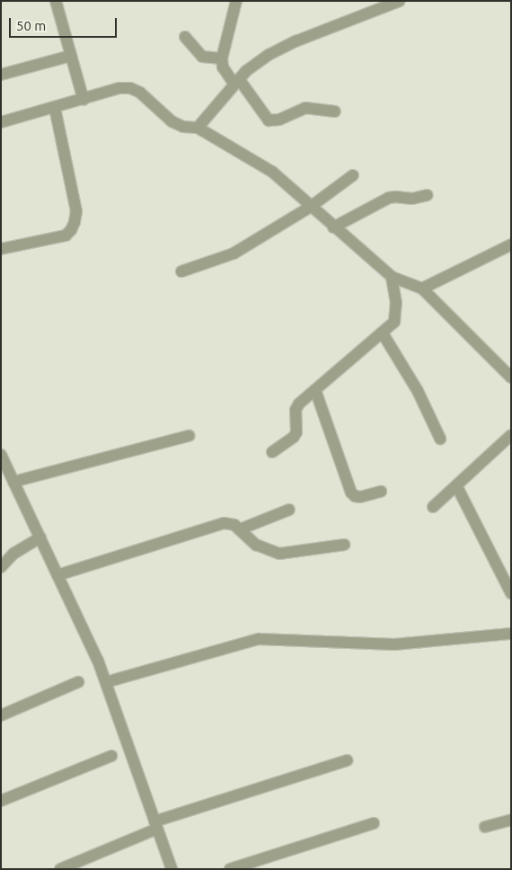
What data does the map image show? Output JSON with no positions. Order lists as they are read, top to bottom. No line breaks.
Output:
{"scale_bar":"50 m"}
